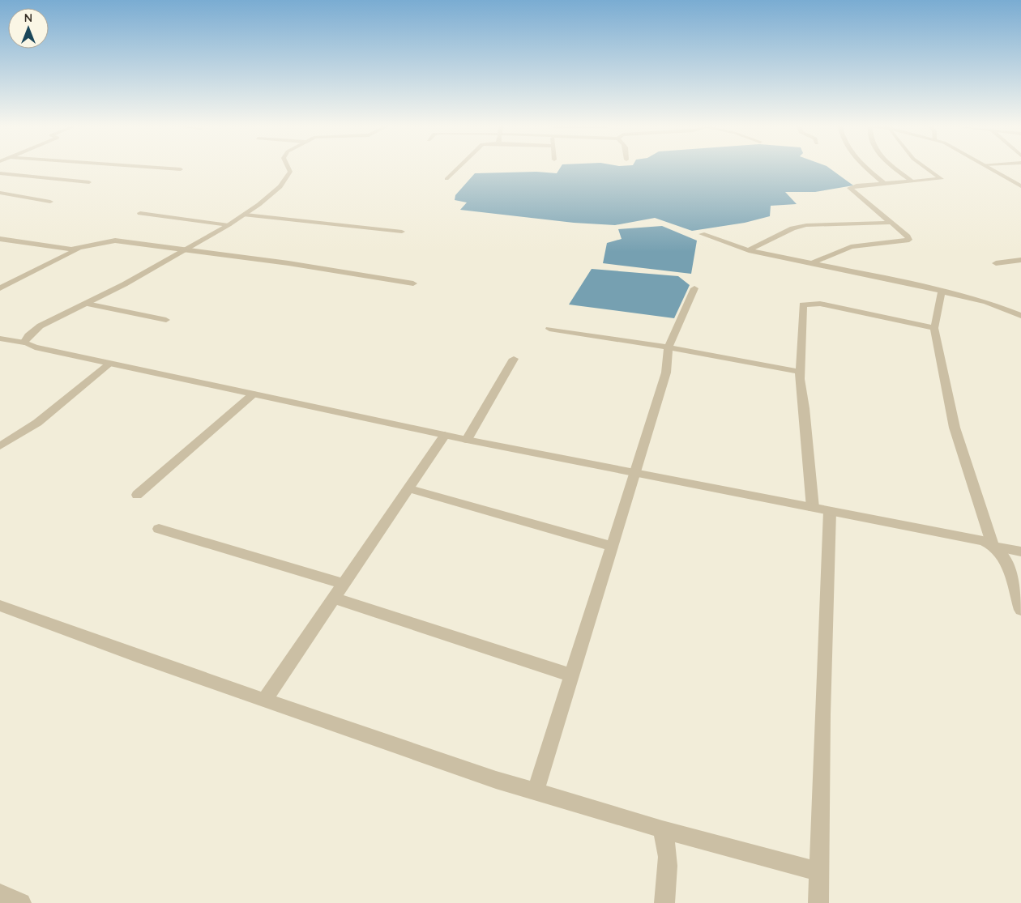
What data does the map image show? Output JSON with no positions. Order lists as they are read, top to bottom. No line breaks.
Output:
{"north":"top"}
